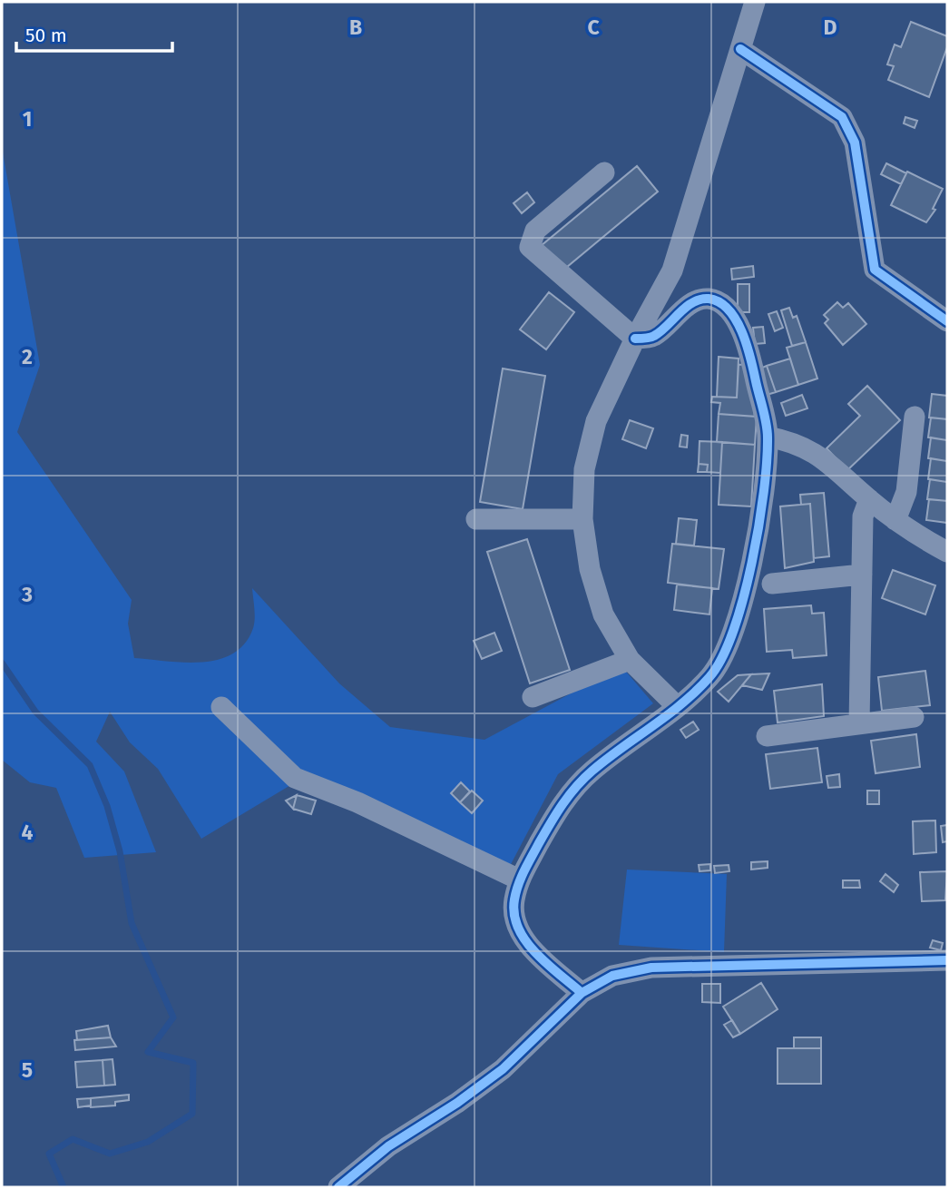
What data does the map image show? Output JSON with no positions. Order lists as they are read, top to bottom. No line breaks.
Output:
{"scale_bar":"50 m","grid":{"columns":["B","C","D"],"rows":["1","2","3","4","5"]}}
